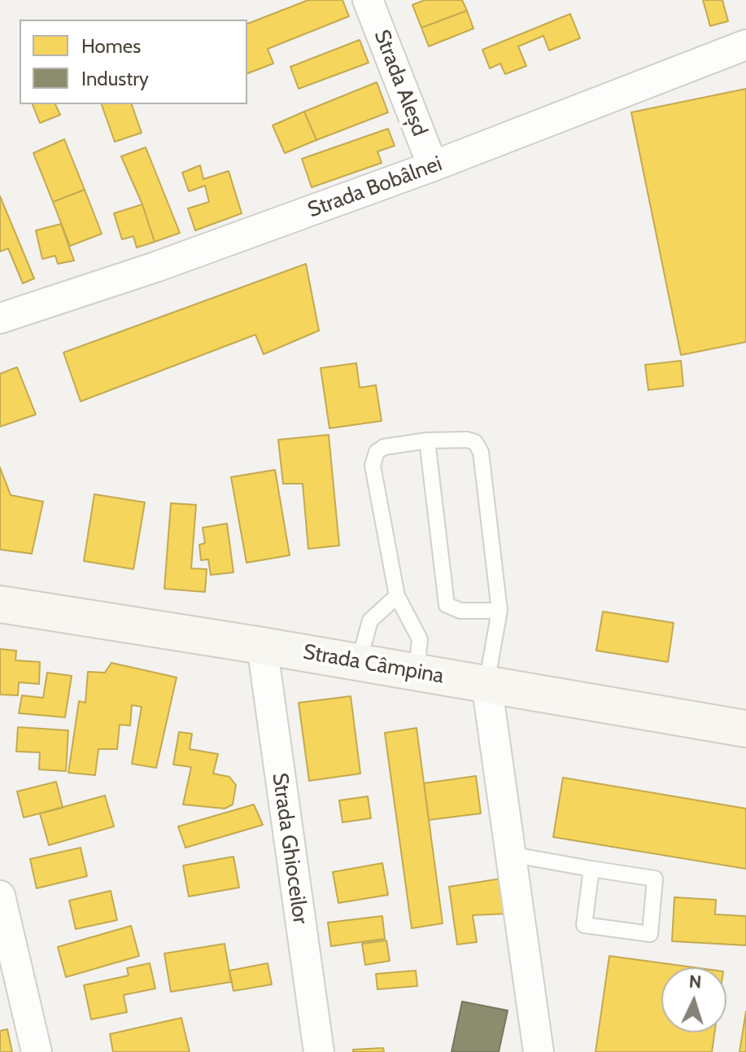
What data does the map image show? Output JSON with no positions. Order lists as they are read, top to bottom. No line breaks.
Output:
{"streets":{"main road":["Strada Câmpina"],"street":["Strada Aleșd","Strada Bobâlnei","Strada Ghioceilor"]},"crossings":[["Strada Aleșd","Strada Bobâlnei"],["Strada Câmpina","Strada Ghioceilor"]],"legend":["Homes","Industry"],"north":"top"}
